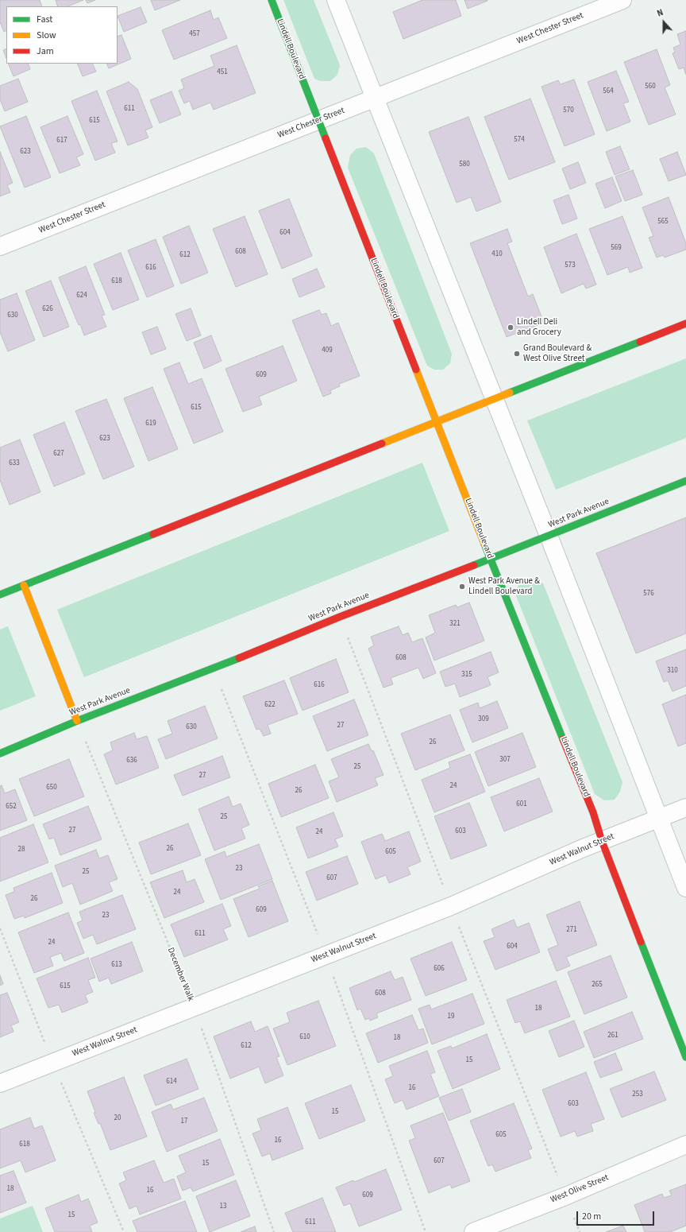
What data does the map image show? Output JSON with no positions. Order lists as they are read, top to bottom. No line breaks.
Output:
{"streets":{"main road":["Lindell Boulevard","West Park Avenue"],"street":["West Chester Street","West Walnut Street","West Olive Street"],"path":["December Walk"]},"crossings":[["West Chester Street","Lindell Boulevard"],["Lindell Boulevard","West Park Avenue"],["Lindell Boulevard","West Walnut Street"],["West Park Avenue","December Walk"],["West Walnut Street","December Walk"]],"places":["Lindell Deli and Grocery","Grand Boulevard & West Olive Street","West Park Avenue & Lindell Boulevard"],"house_numbers":["457","451","560","564","611","570","615","574","617","623","580","565","604","569","608","410","612","573","616","618","624","626","630","409","609","615","619","623","627","633","576","321","608","310","315","616","622","309","27","630","26","307","636","25","27","24","650","26","601","652","25","27","603","24","26","28","605","23","25","607","24","26","609","23","271","611","24","604","613","606","265","615","608","18","19","261","610","18","612","15","614","16","253","603","15","20","17","605","16","618","607","15","18","16","609","13","15","611"],"legend":["Fast","Slow","Jam"],"scale_bar":"20 m","north":"top"}
